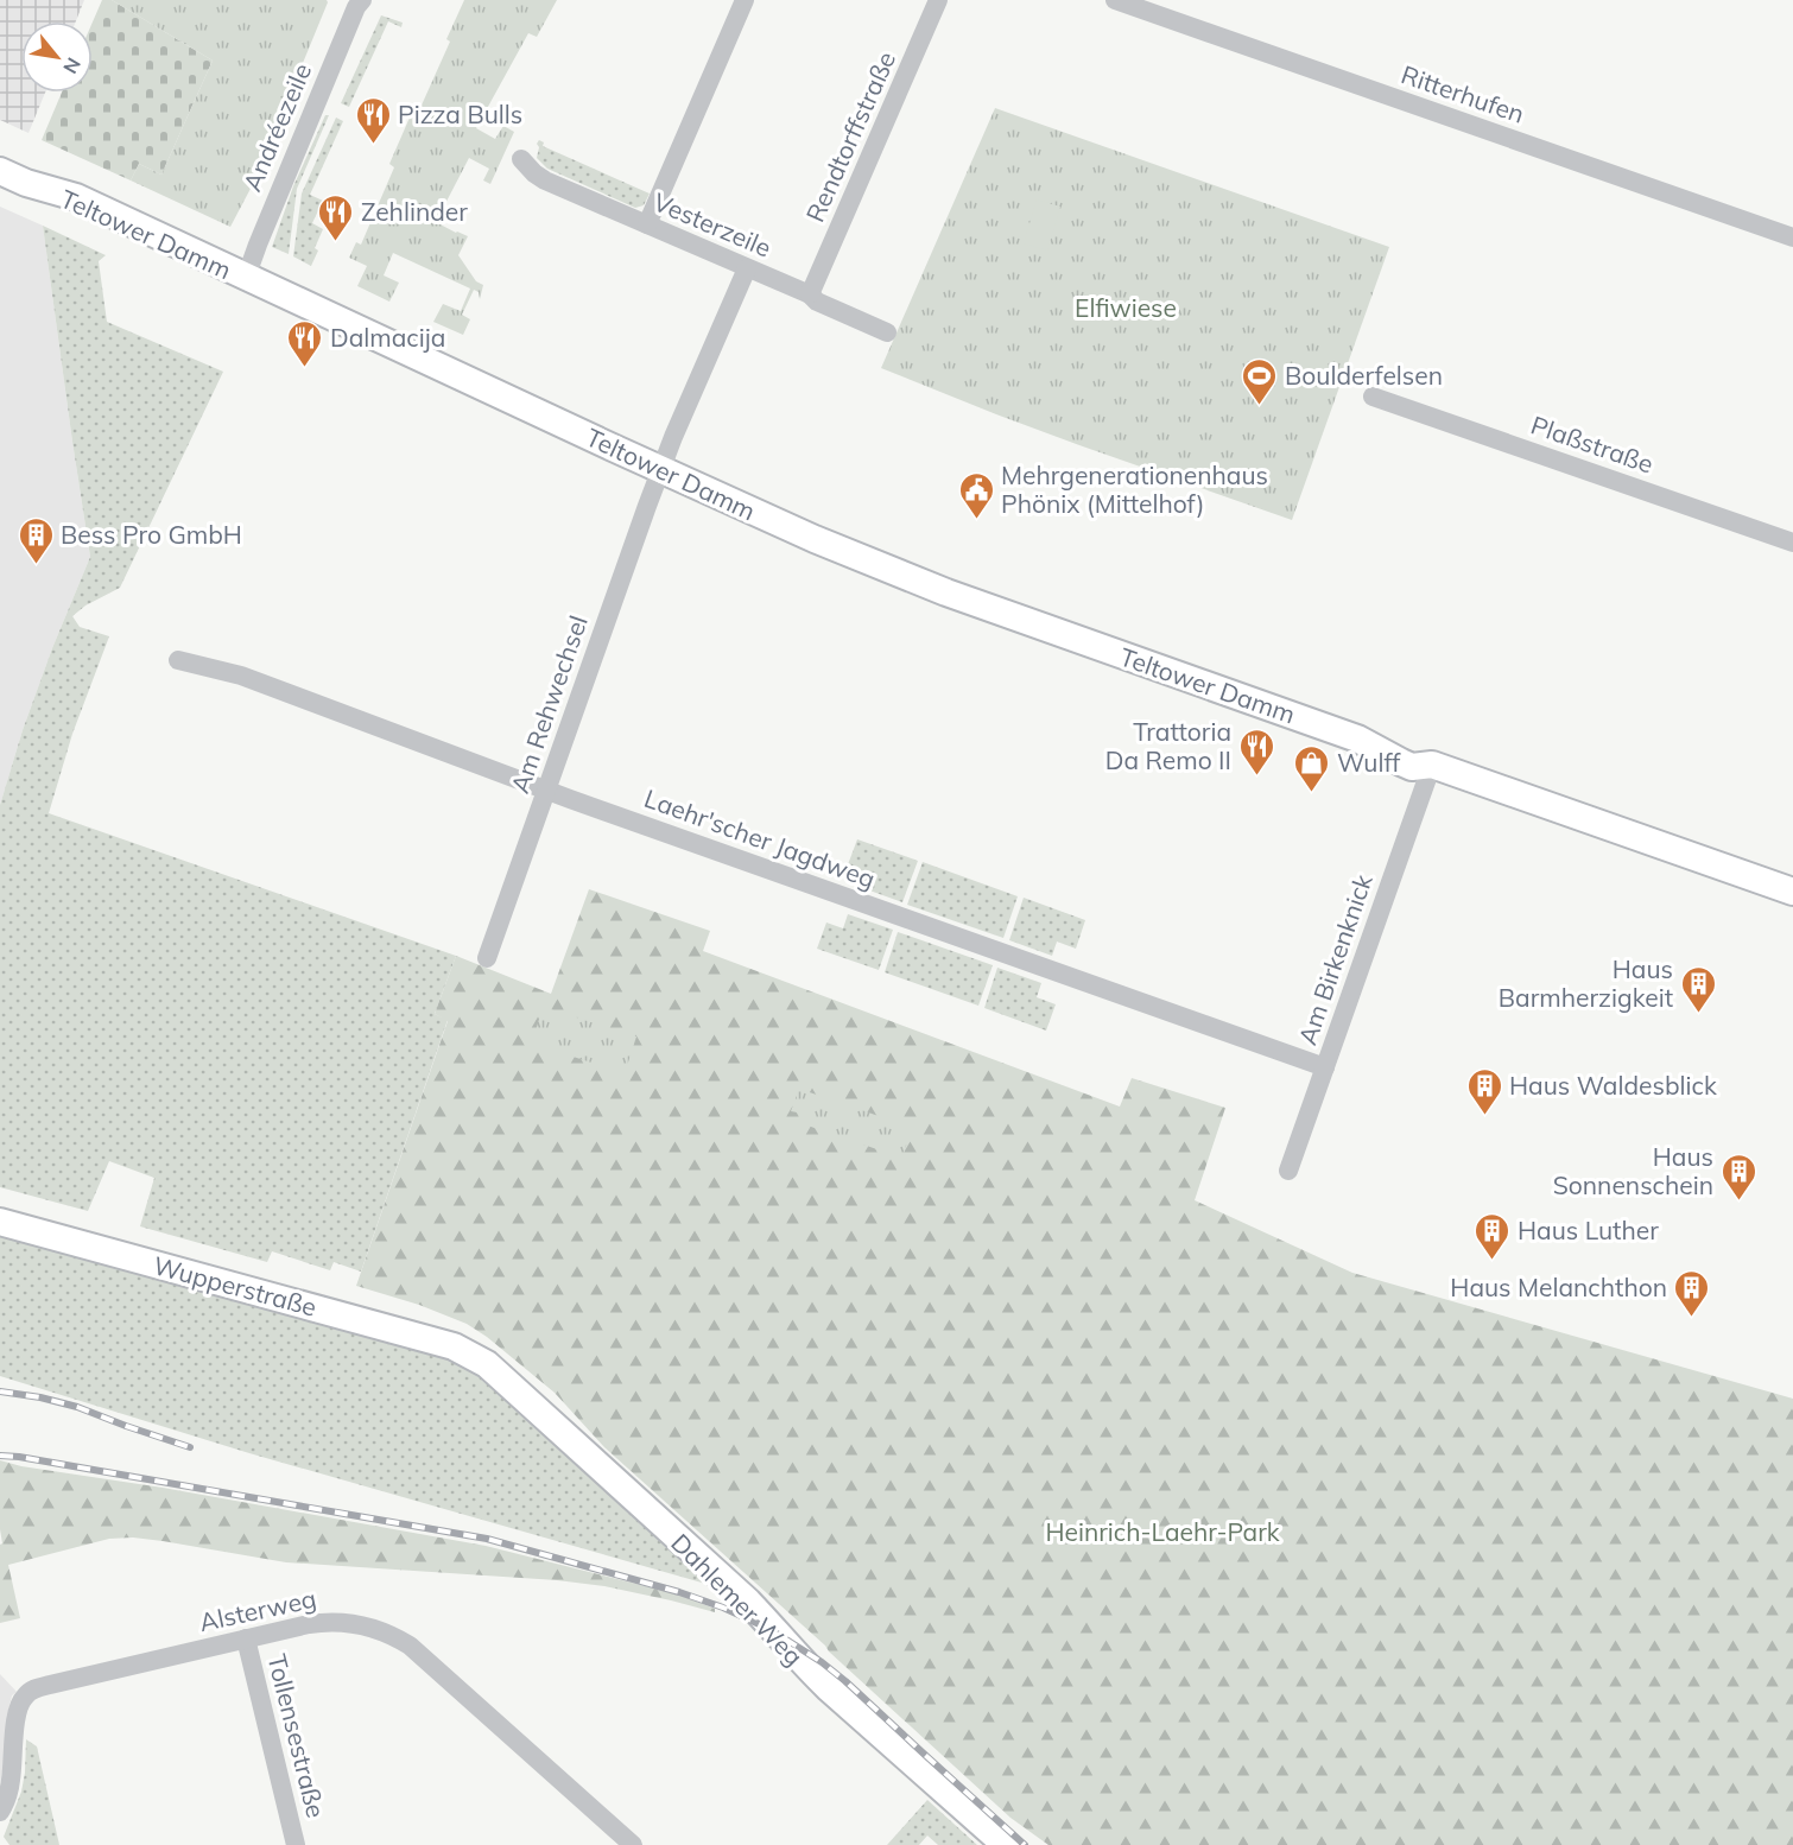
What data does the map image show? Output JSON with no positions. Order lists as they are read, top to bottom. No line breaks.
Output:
{"streets":{"main road":["Teltower Damm","Wupperstraße","Dahlemer Weg"],"street":["Ritterhufen","Andréezeile","Rendtorffstraße","Vesterzeile","Plaßstraße","Am Rehwechsel","Laehr'scher Jagdweg","Am Birkenknick","Alsterweg","Tollensestraße"]},"crossings":[["Andréezeile","Teltower Damm"],["Rendtorffstraße","Vesterzeile"],["Teltower Damm","Am Rehwechsel"],["Teltower Damm","Am Birkenknick"],["Am Rehwechsel","Laehr'scher Jagdweg"],["Laehr'scher Jagdweg","Am Birkenknick"],["Wupperstraße","Dahlemer Weg"],["Alsterweg","Tollensestraße"]],"parks":["Elfiwiese","Heinrich-Laehr-Park"],"places":{"restaurant":["Pizza Bulls","Zehlinder","Dalmacija","Trattoria Da Remo II"],"sports":["Boulderfelsen"],"public building":["Mehrgenerationenhaus Phönix (Mittelhof)"],"building":["Bess Pro GmbH","Haus Barmherzigkeit","Haus Waldesblick","Haus Sonnenschein","Haus Luther","Haus Melanchthon"],"shop":["Wulff"]},"north":"bottom right"}
